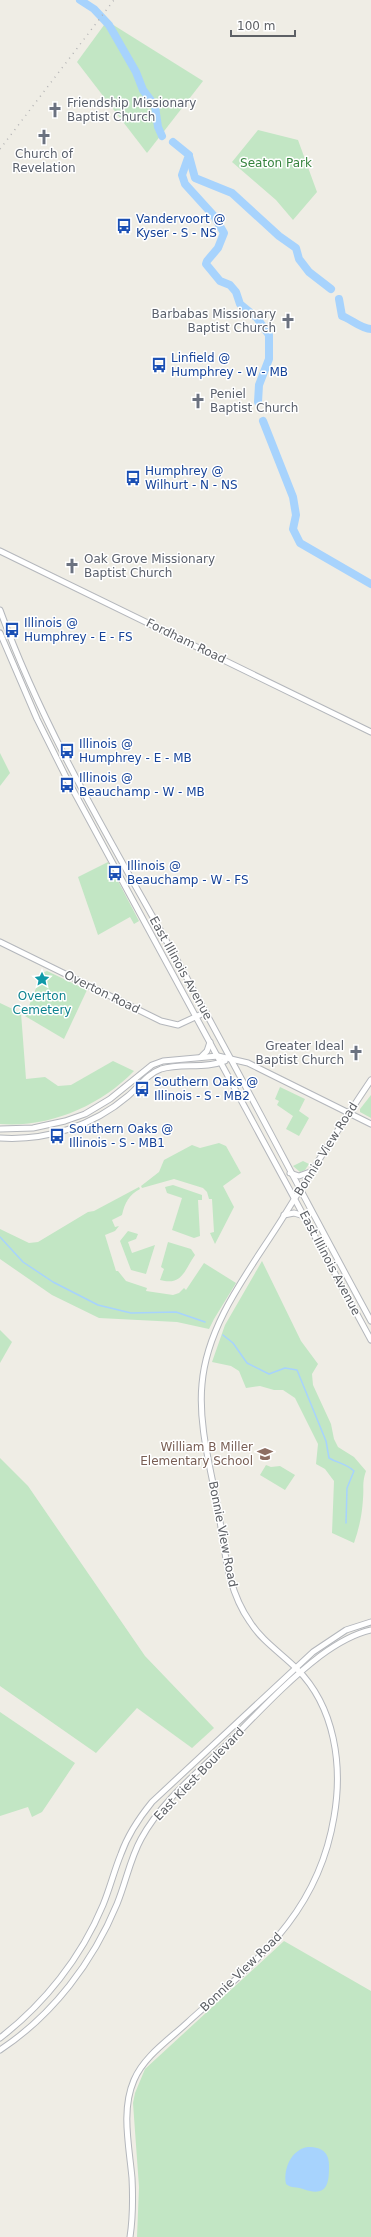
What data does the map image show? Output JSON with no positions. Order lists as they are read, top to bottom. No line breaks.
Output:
{"streets":{"main road":["Fordham Road","East Illinois Avenue","Overton Road","Bonnie View Road","East Kiest Boulevard"]},"crossings":[["East Illinois Avenue","Overton Road"],["East Illinois Avenue","Bonnie View Road"],["Bonnie View Road","East Kiest Boulevard"]],"parks":["Seaton Park"],"places":{"church":["Friendship Missionary Baptist Church","Church of Revelation","Barbabas Missionary Baptist Church","Peniel Baptist Church","Oak Grove Missionary Baptist Church","Greater Ideal Baptist Church"],"bus stop":["Vandervoort @ Kyser - S - NS","Linfield @ Humphrey - W - MB","Humphrey @ Wilhurt - N - NS","Illinois @ Humphrey - E - FS","Illinois @ Humphrey - E - MB","Illinois @ Beauchamp - W - MB","Illinois @ Beauchamp - W - FS","Southern Oaks @ Illinois - S - MB2","Southern Oaks @ Illinois - S - MB1"],"place":["Overton Cemetery"],"school or university":["William B Miller Elementary School"]},"scale_bar":"100 m"}
